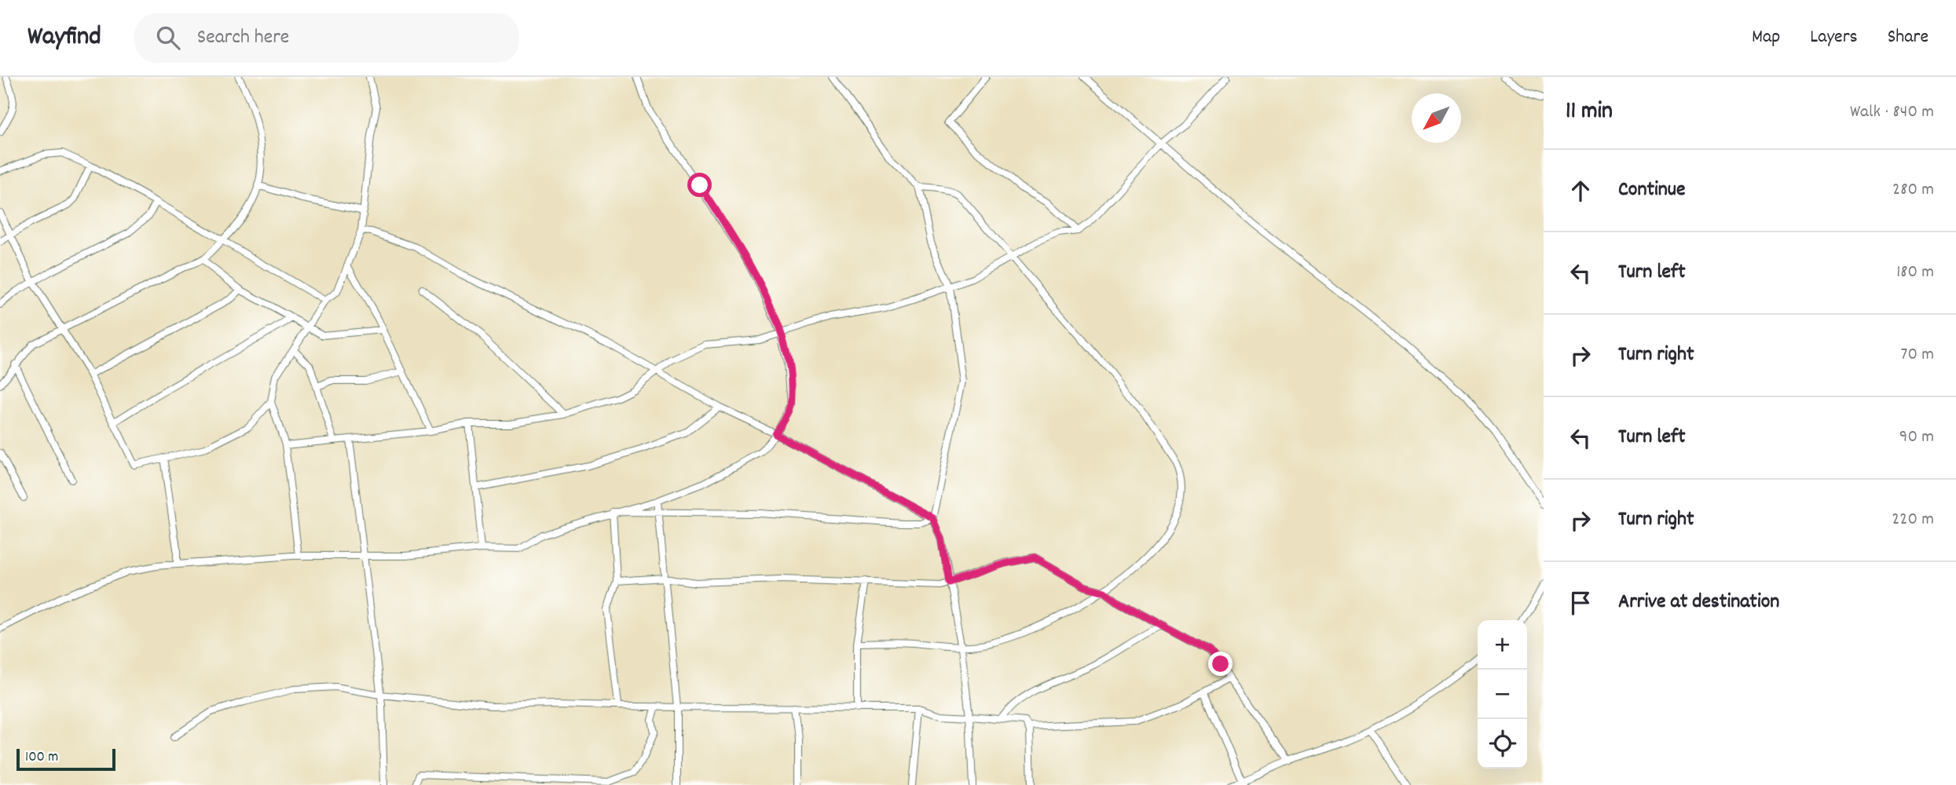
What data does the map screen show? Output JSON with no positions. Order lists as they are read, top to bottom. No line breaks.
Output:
{"scale_bar":"100 m","north":"bottom left","page":{"header":"Wayfind","search":"Search here","nav":["Map","Layers","Share"],"heading":["11 min","Walk · 840 m"],"list":[["Continue","280 m"],["Turn left","180 m"],["Turn right","70 m"],["Turn left","90 m"],["Turn right","220 m"],"Arrive at destination"],"map_buttons":["+","−"],"scale":"100 m"}}
